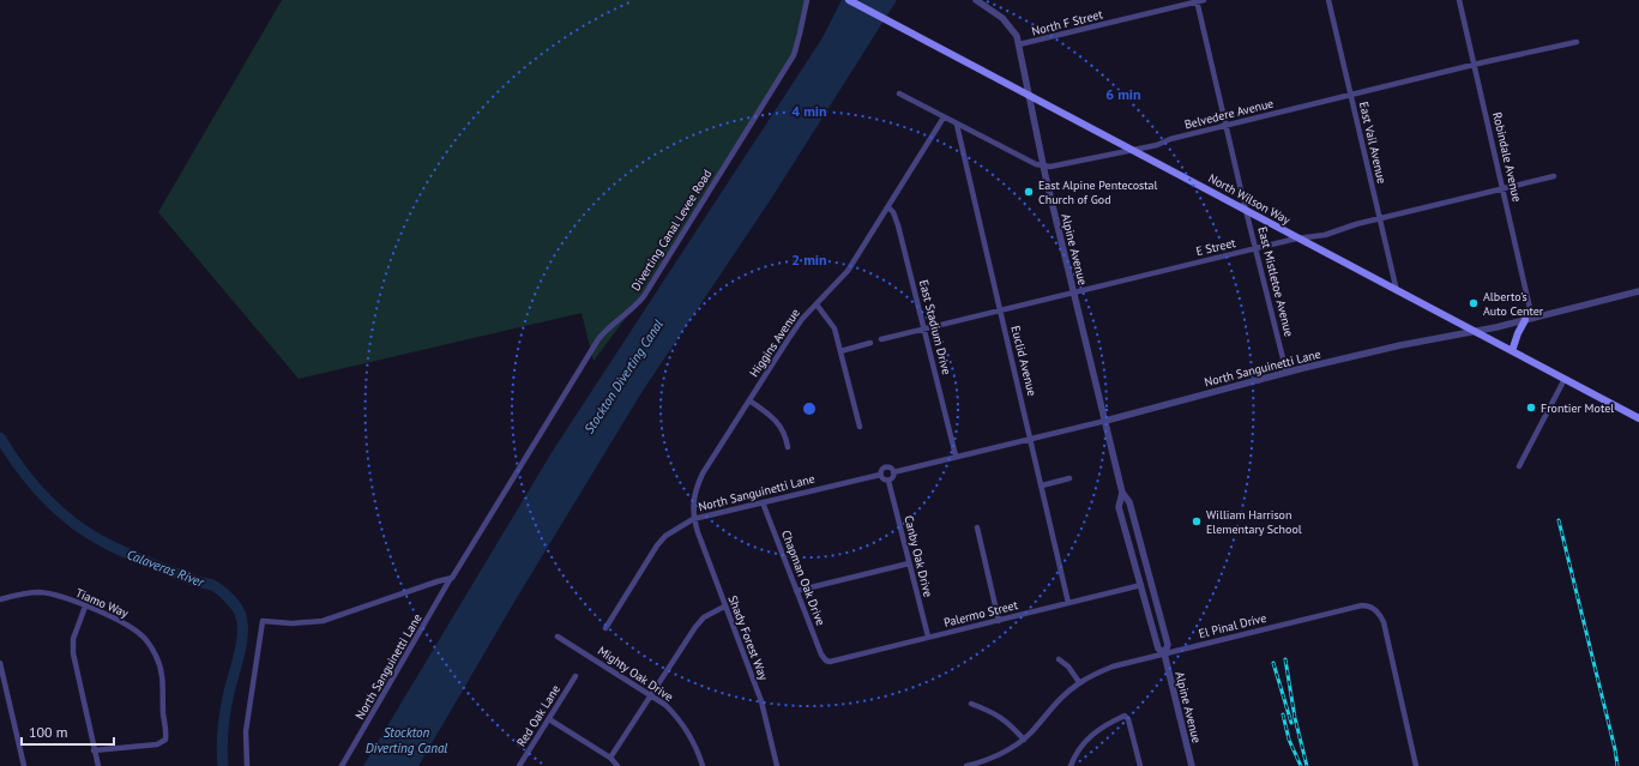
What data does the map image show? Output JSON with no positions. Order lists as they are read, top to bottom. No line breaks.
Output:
{"streets":{"main road":["North Wilson Way"],"street":["North F Street","Belvedere Avenue","East Vail Avenue","Robindale Avenue","Diverting Canal Levee Road","E Street","Alpine Avenue","East Mistletoe Avenue","East Stadium Drive","Higgins Avenue","Euclid Avenue","North Sanguinetti Lane","Canby Oak Drive","Chapman Oak Drive","Tiamo Way","Palermo Street","El Pinal Drive","Shady Forest Way","Mighty Oak Drive","Red Oak Lane"]},"crossings":[["North F Street","Alpine Avenue"],["North F Street","East Mistletoe Avenue"],["Belvedere Avenue","East Vail Avenue"],["Belvedere Avenue","Robindale Avenue"],["Belvedere Avenue","North Wilson Way"],["Belvedere Avenue","Alpine Avenue"],["Belvedere Avenue","East Mistletoe Avenue"],["East Vail Avenue","North Wilson Way"],["East Vail Avenue","E Street"],["Robindale Avenue","E Street"],["Robindale Avenue","North Sanguinetti Lane"],["North Wilson Way","E Street"],["North Wilson Way","Alpine Avenue"],["North Wilson Way","East Mistletoe Avenue"],["North Wilson Way","North Sanguinetti Lane"],["Diverting Canal Levee Road","North Sanguinetti Lane"],["E Street","Alpine Avenue"],["E Street","East Mistletoe Avenue"],["E Street","East Stadium Drive"],["E Street","Euclid Avenue"],["Alpine Avenue","North Sanguinetti Lane"],["Alpine Avenue","Palermo Street"],["Alpine Avenue","El Pinal Drive"],["East Mistletoe Avenue","North Sanguinetti Lane"],["East Stadium Drive","Higgins Avenue"],["East Stadium Drive","North Sanguinetti Lane"],["Higgins Avenue","North Sanguinetti Lane"],["Higgins Avenue","Shady Forest Way"],["Euclid Avenue","North Sanguinetti Lane"],["Euclid Avenue","Palermo Street"],["North Sanguinetti Lane","Canby Oak Drive"],["North Sanguinetti Lane","Chapman Oak Drive"],["North Sanguinetti Lane","Shady Forest Way"],["Canby Oak Drive","Palermo Street"],["Chapman Oak Drive","Palermo Street"]],"water":["Stockton Diverting Canal","Calaveras River"],"places":["East Alpine Pentecostal Church of God","Alberto's Auto Center","Frontier Motel","William Harrison Elementary School"],"scale_bar":"100 m","rings":["6 min","4 min","2 min"]}
